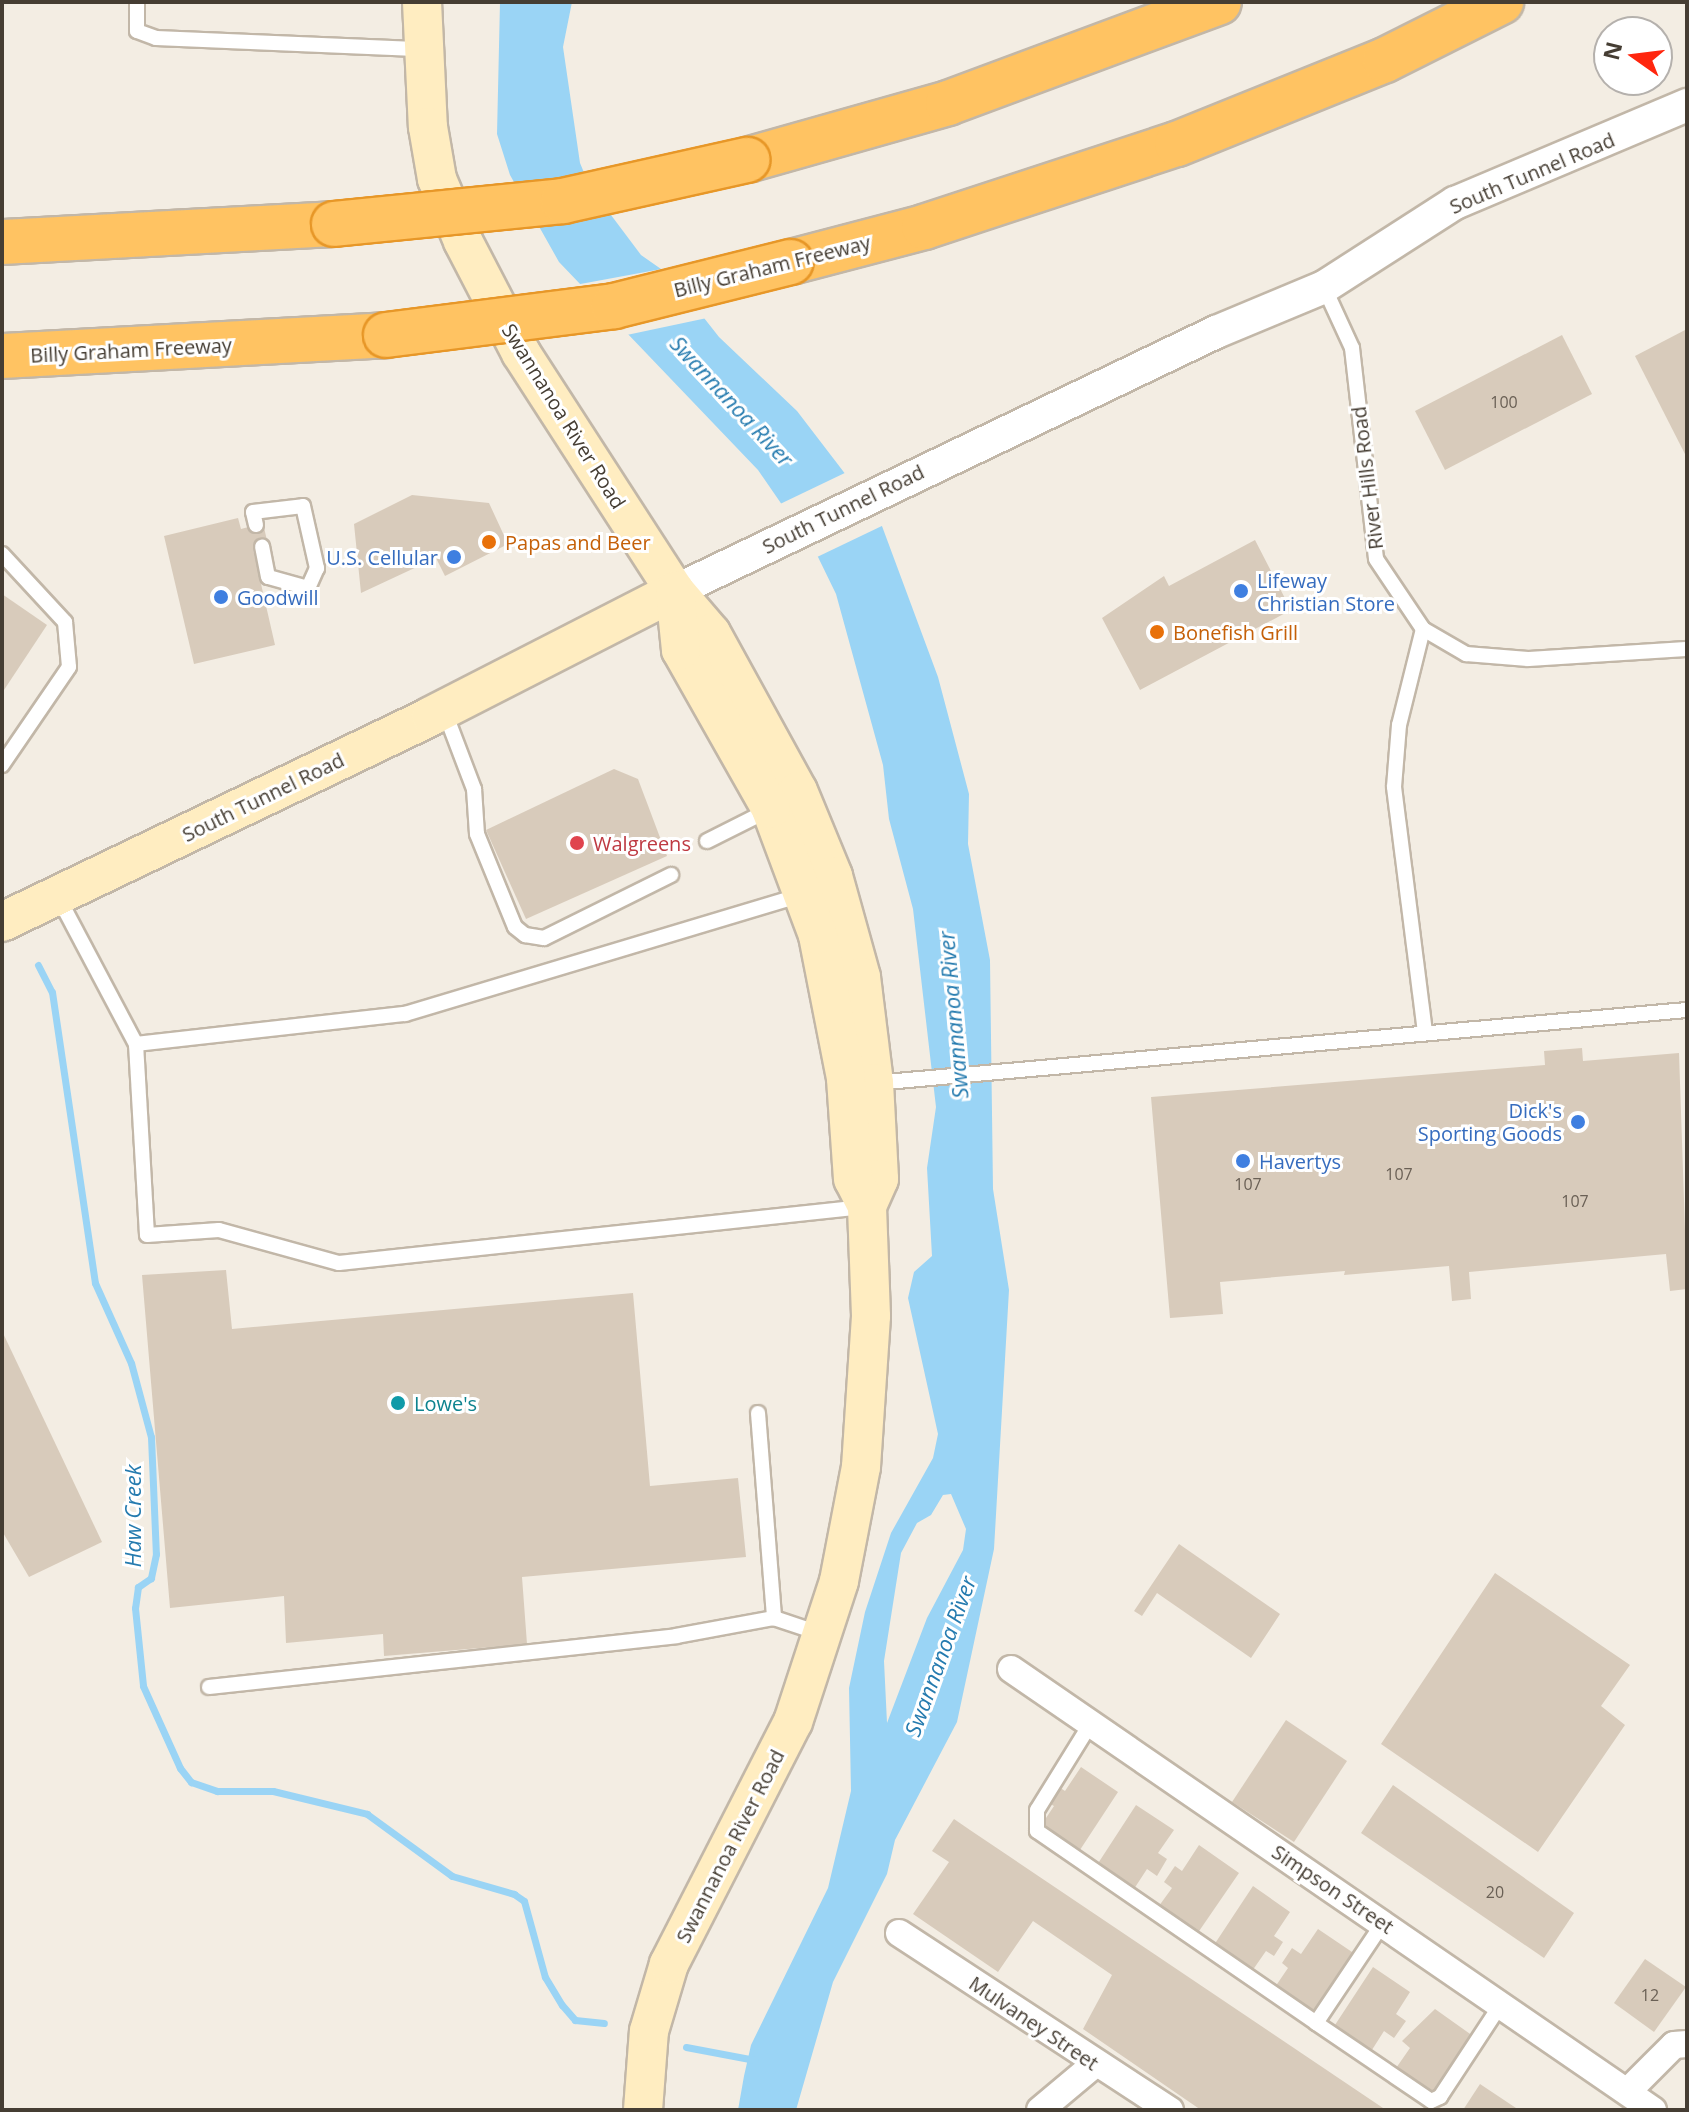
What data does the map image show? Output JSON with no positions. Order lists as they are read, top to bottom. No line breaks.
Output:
{"streets":{"highway":["Billy Graham Freeway"],"main road":["South Tunnel Road","Swannanoa River Road"],"street":["Simpson Street","Mulvaney Street"],"lane":["River Hills Road"]},"crossings":[["South Tunnel Road","Swannanoa River Road"],["South Tunnel Road","River Hills Road"]],"water":["Swannanoa River","Haw Creek"],"places":["Papas and Beer","U.S. Cellular","Lifeway Christian Store","Goodwill","Bonefish Grill","Walgreens","Dick's Sporting Goods","Havertys","Lowe's"],"house_numbers":["100","107","107","107","20","12"],"north":"left"}
